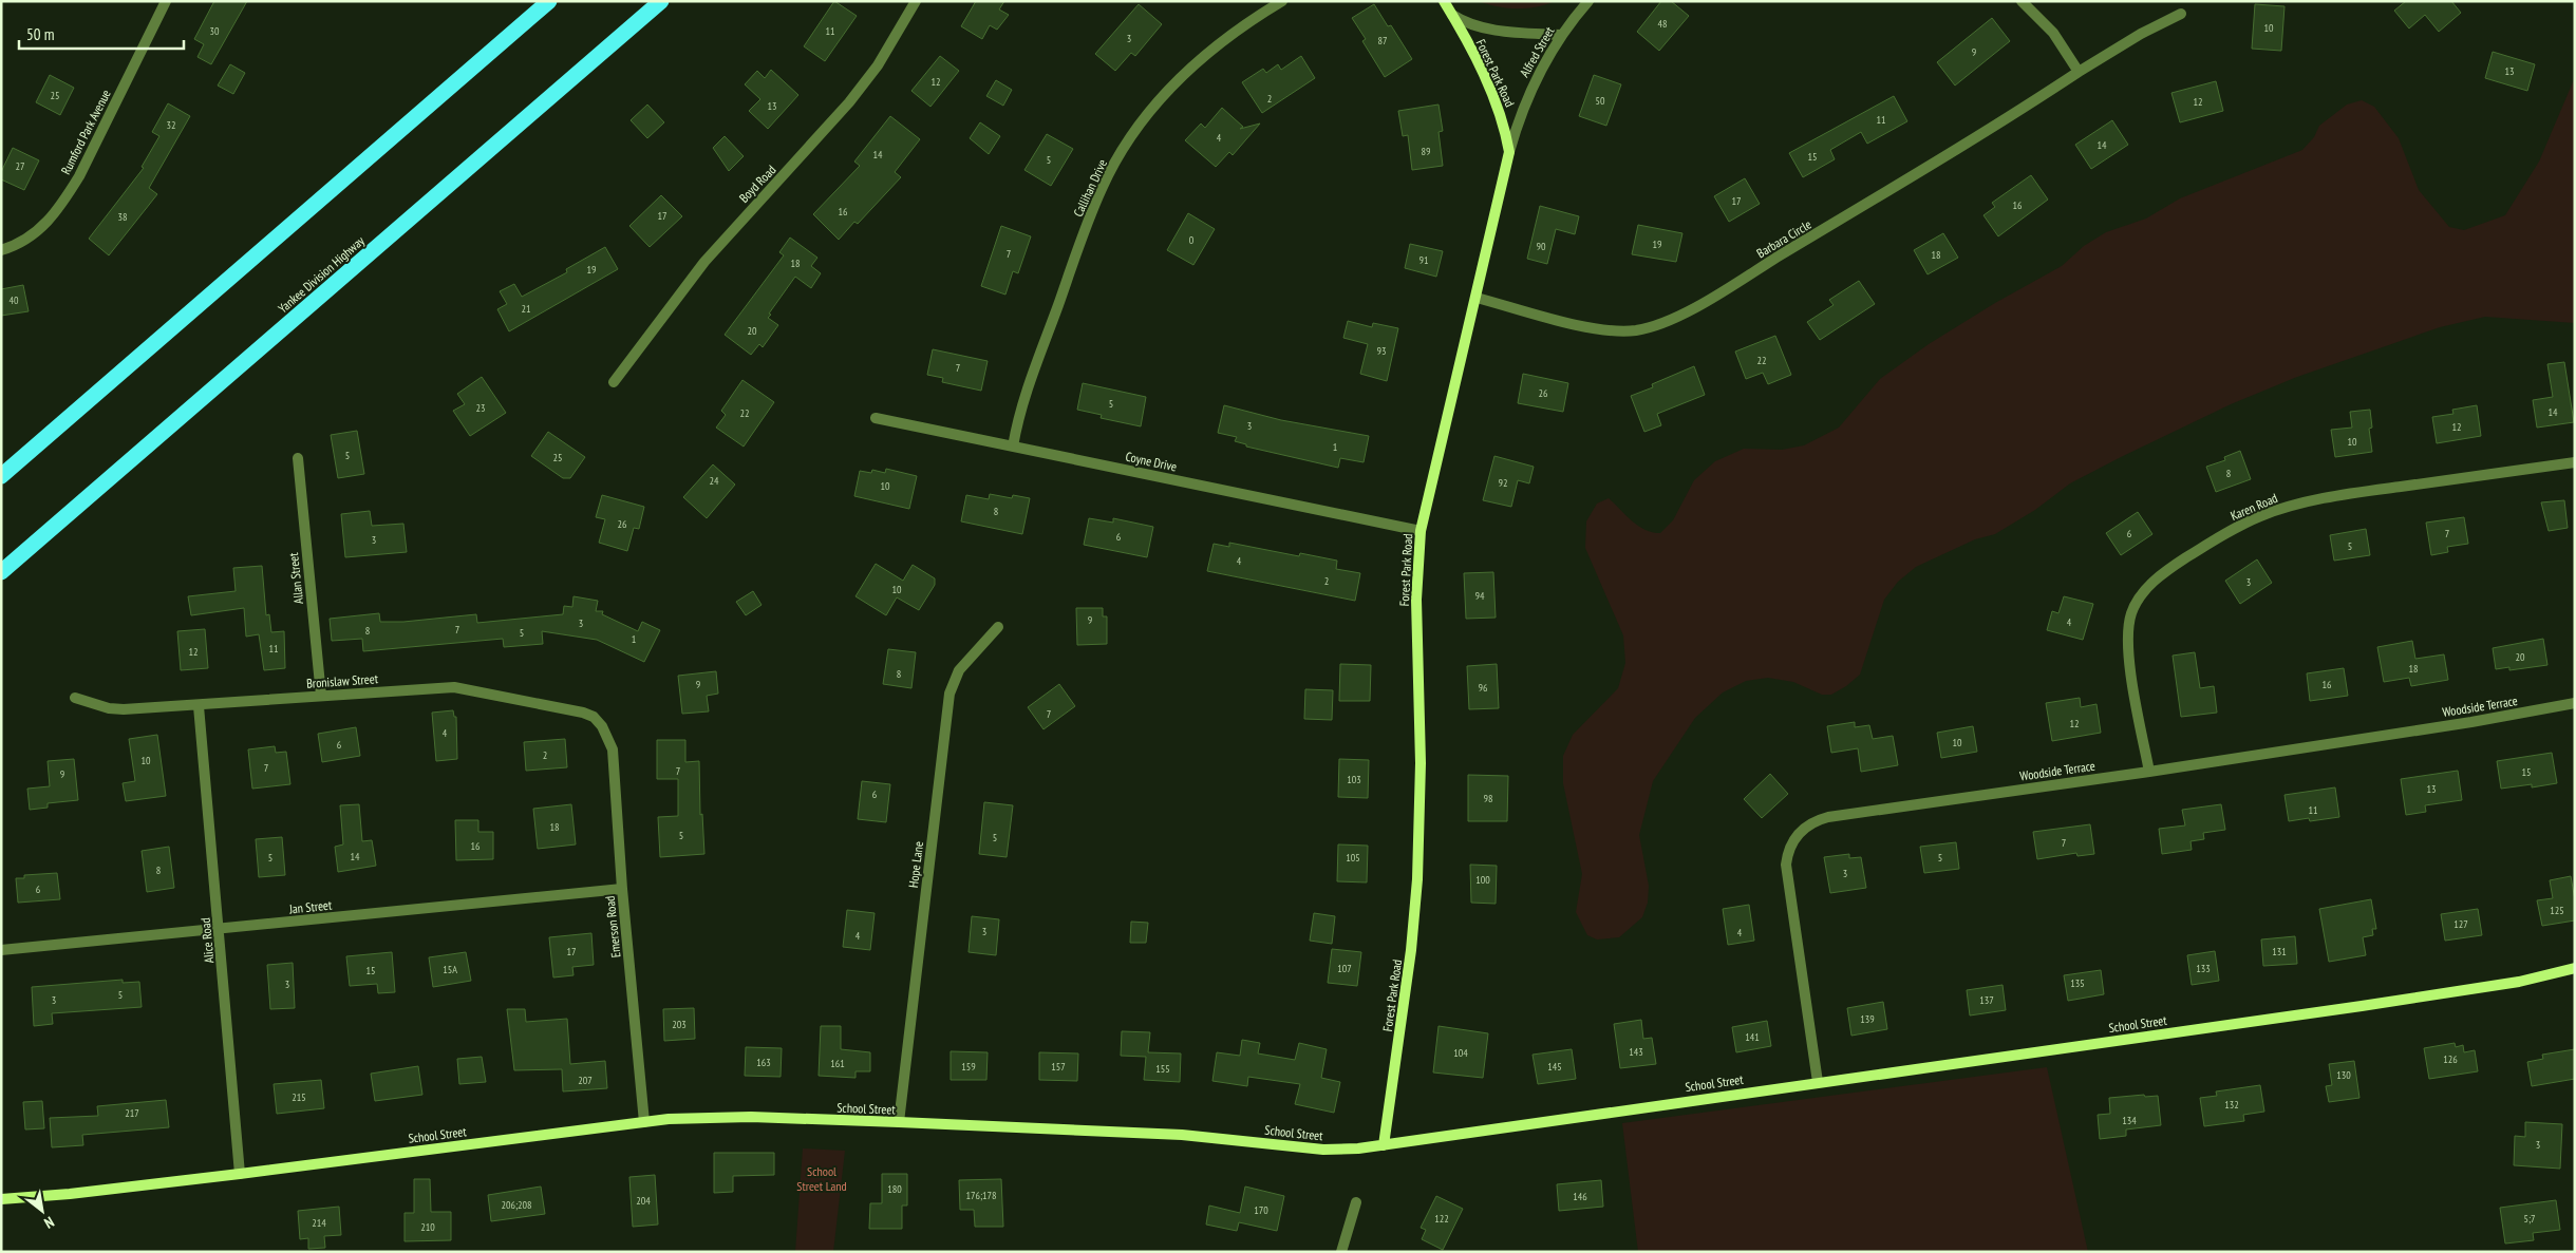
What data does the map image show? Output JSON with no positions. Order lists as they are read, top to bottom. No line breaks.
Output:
{"streets":{"highway":["Yankee Division Highway"],"street":["Alfred Street","Forest Park Road","Rumford Park Avenue","Boyd Road","Callihan Drive","Barbara Circle","Coyne Drive","Karen Road","Allan Street","Bronislaw Street","Woodside Terrace","Hope Lane","Jan Street","Emerson Road","Alice Road","School Street"]},"crossings":[["Alfred Street","Forest Park Road"],["Forest Park Road","Barbara Circle"],["Forest Park Road","Coyne Drive"],["Forest Park Road","School Street"],["Callihan Drive","Coyne Drive"],["Karen Road","Woodside Terrace"],["Allan Street","Bronislaw Street"],["Bronislaw Street","Emerson Road"],["Bronislaw Street","Alice Road"],["Woodside Terrace","School Street"],["Hope Lane","School Street"],["Jan Street","Emerson Road"],["Jan Street","Alice Road"],["Emerson Road","School Street"],["Alice Road","School Street"]],"parks":["School Street Land"],"house_numbers":["48","10","30","11","3","87","9","13","12","25","2","50","12","13","11","32","4","14","89","14","15","5","27","17","16","16","17","38","0","19","90","7","18","91","18","19","40","21","20","93","22","7","26","5","23","14","22","3","12","10","1","5","25","8","24","92","10","8","26","6","7","6","3","5","4","2","3","10","94","9","4","3","7","8","5","1","11","12","20","18","8","9","16","96","7","12","4","10","6","2","10","7","7","15","9","103","13","6","98","11","18","5","5","7","16","14","5","105","5","8","3","100","6","125","127","3","4","4","17","131","107","133","15A","15","135","3","5","3","137","139","203","141","143","104","126","163","161","159","157","145","155","130","207","215","132","217","134","3","180","176;178","146","204","206;208","170","122","5;7","214","210"],"scale_bar":"50 m","north":"bottom right"}
